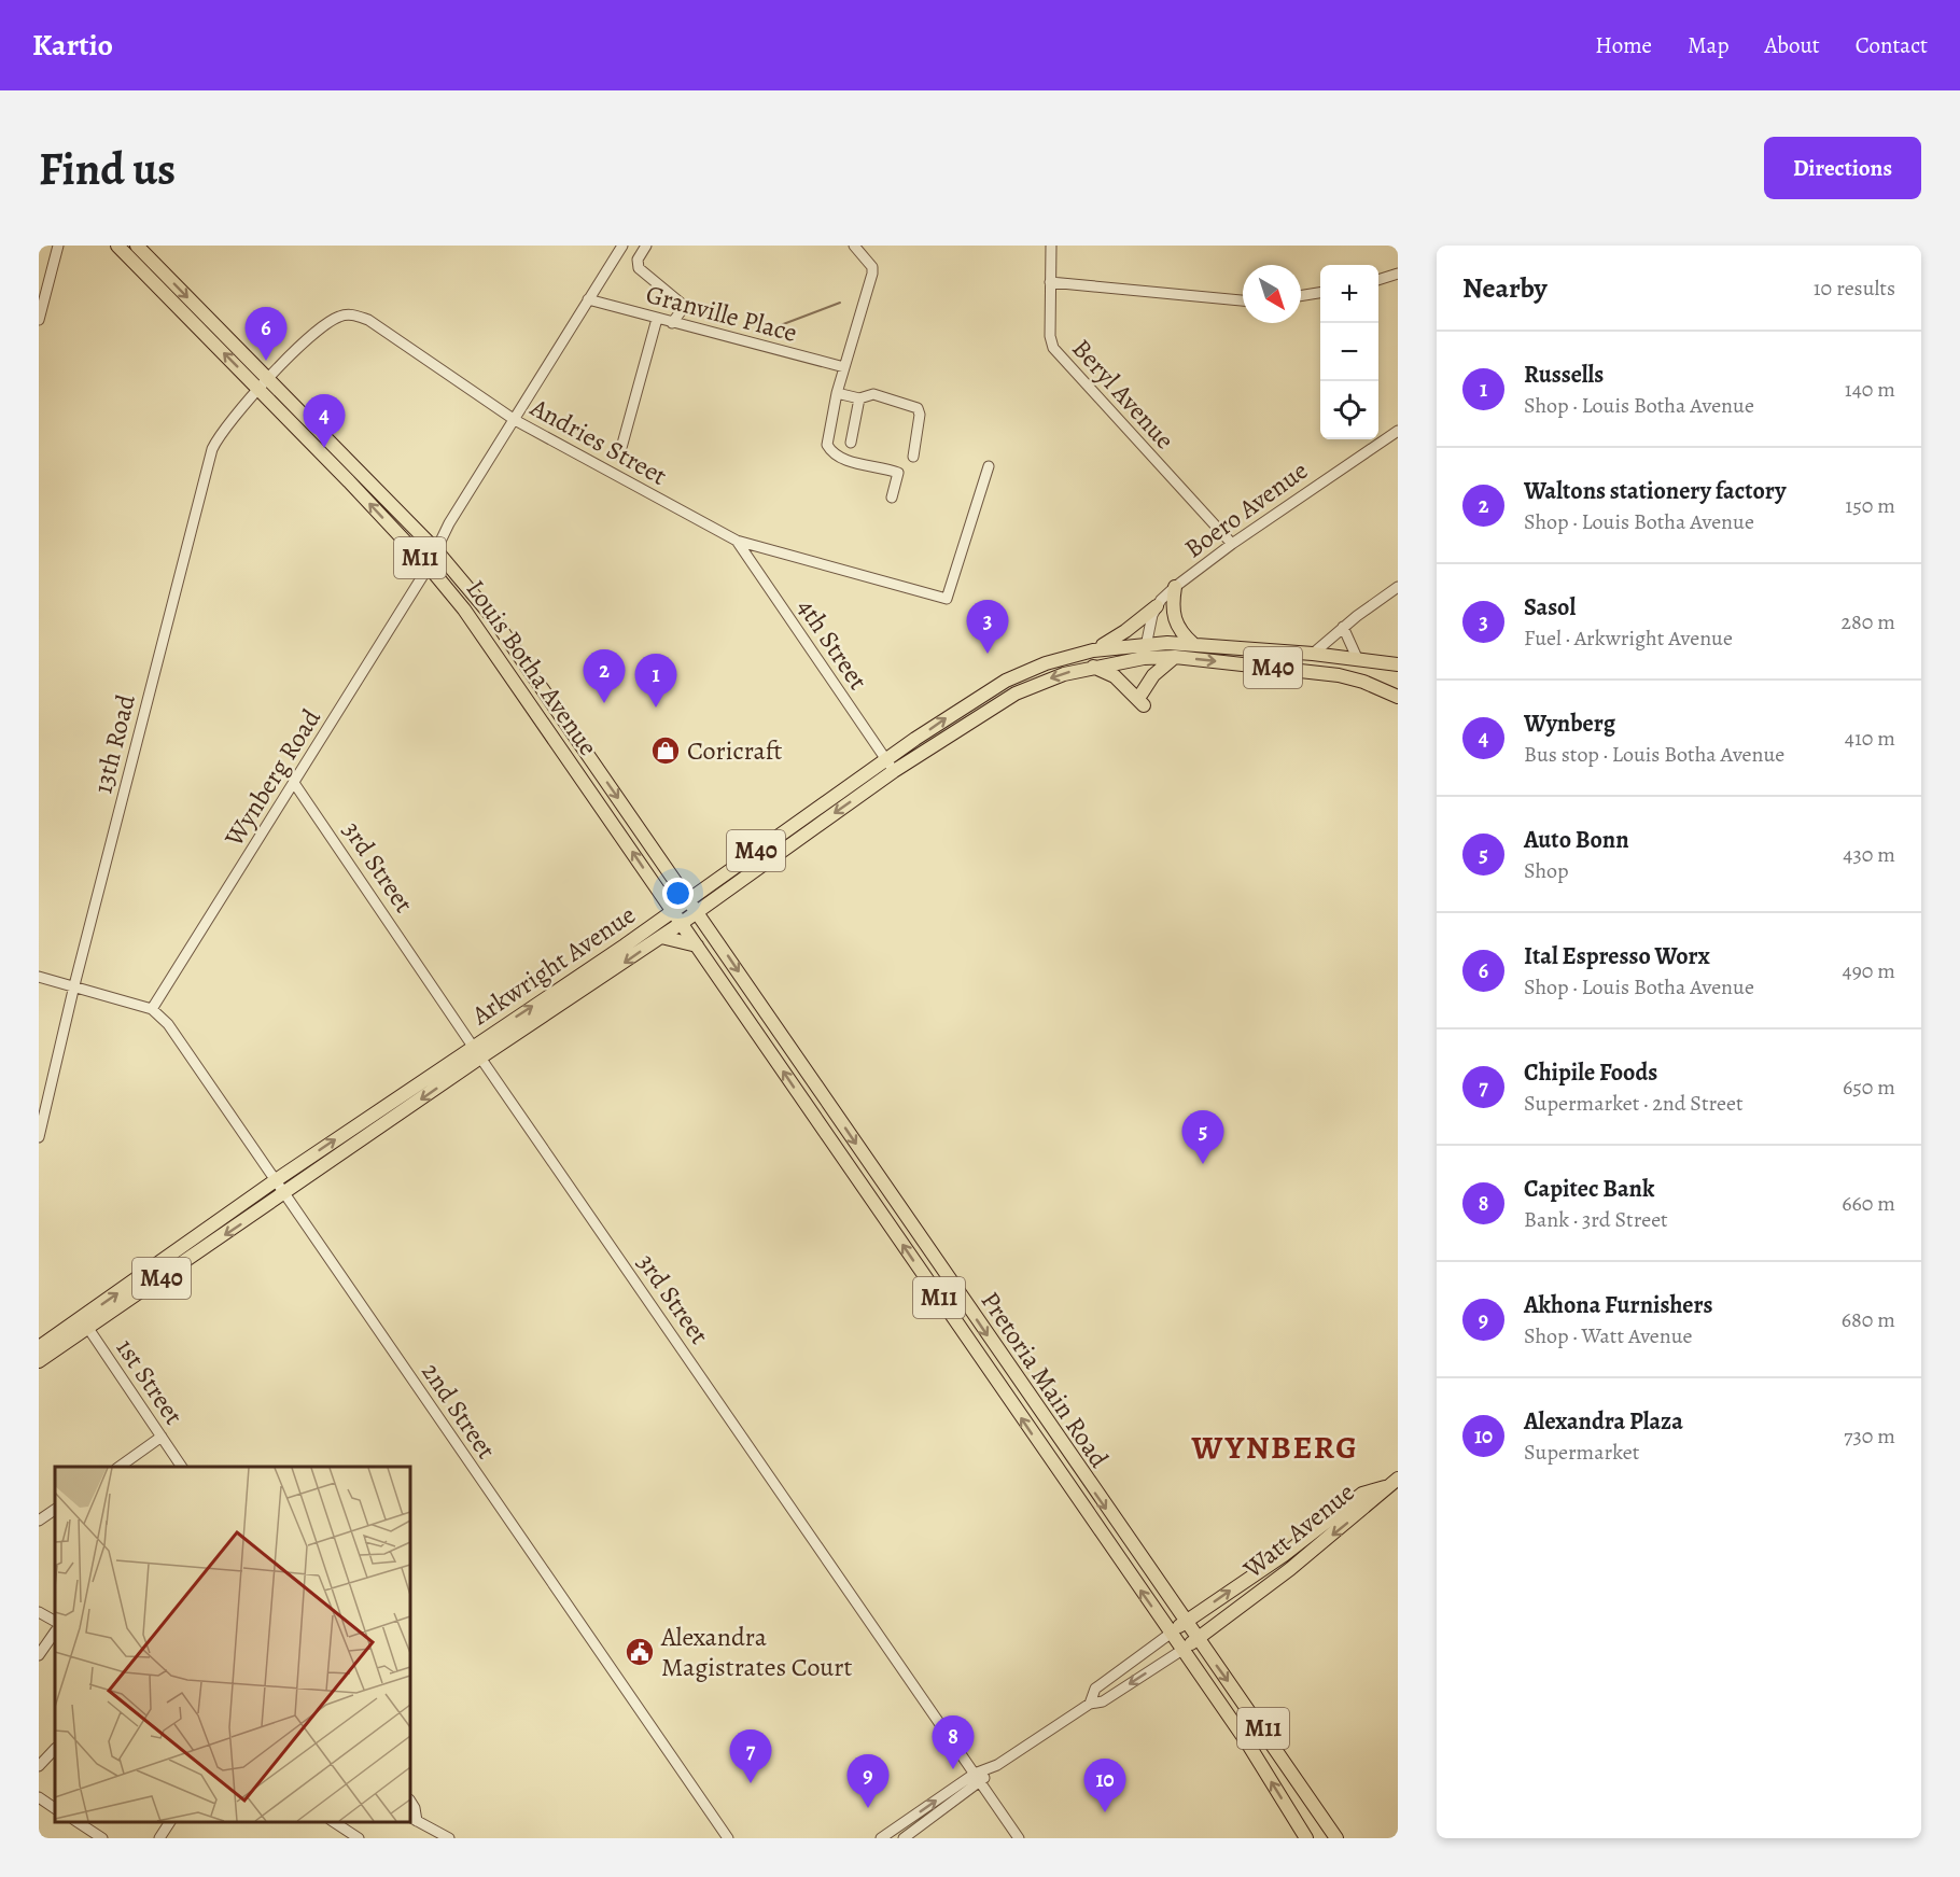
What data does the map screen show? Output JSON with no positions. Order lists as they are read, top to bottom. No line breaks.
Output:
{"streets":{"main road":["M11","Louis Botha Avenue","M40","Arkwright Avenue","Pretoria Main Road","Watt Avenue"],"street":["Granville Place","Beryl Avenue","Andries Street","Boero Avenue","4th Street","13th Road","Wynberg Road","3rd Street","1st Street","2nd Street"]},"crossings":[["Beryl Avenue","Boero Avenue"],["Andries Street","4th Street"],["Andries Street","Louis Botha Avenue"],["Andries Street","13th Road"],["Boero Avenue","M40"],["Boero Avenue","Arkwright Avenue"],["M11","Louis Botha Avenue"],["M11","Arkwright Avenue"],["M11","Pretoria Main Road"],["4th Street","Arkwright Avenue"],["Louis Botha Avenue","13th Road"],["Louis Botha Avenue","Wynberg Road"],["Louis Botha Avenue","Arkwright Avenue"],["M40","Arkwright Avenue"],["Wynberg Road","3rd Street"],["Wynberg Road","2nd Street"],["3rd Street","Arkwright Avenue"],["3rd Street","Watt Avenue"],["Arkwright Avenue","Pretoria Main Road"],["Arkwright Avenue","1st Street"],["Arkwright Avenue","2nd Street"],["Pretoria Main Road","Watt Avenue"]],"districts":["WYNBERG"],"places":{"shop":["Coricraft"],"public building":["Alexandra Magistrates Court"]},"north":"bottom right","page":{"header":"Kartio","nav":["Home","Map","About","Contact"],"buttons":"Directions","title":"Find us","heading":["Nearby","10 results"],"map_buttons":["+","−"],"pins":["6","4","3","2","1","5","8","7","9","10"],"list":[{"mark":"1","name":"Russells","note":"Shop · Louis Botha Avenue","value":"140 m"},{"mark":"2","name":"Waltons stationery factory","note":"Shop · Louis Botha Avenue","value":"150 m"},{"mark":"3","name":"Sasol","note":"Fuel · Arkwright Avenue","value":"280 m"},{"mark":"4","name":"Wynberg","note":"Bus stop · Louis Botha Avenue","value":"410 m"},{"mark":"5","name":"Auto Bonn","note":"Shop","value":"430 m"},{"mark":"6","name":"Ital Espresso Worx","note":"Shop · Louis Botha Avenue","value":"490 m"},{"mark":"7","name":"Chipile Foods","note":"Supermarket · 2nd Street","value":"650 m"},{"mark":"8","name":"Capitec Bank","note":"Bank · 3rd Street","value":"660 m"},{"mark":"9","name":"Akhona Furnishers","note":"Shop · Watt Avenue","value":"680 m"},{"mark":"10","name":"Alexandra Plaza","note":"Supermarket","value":"730 m"}]}}
